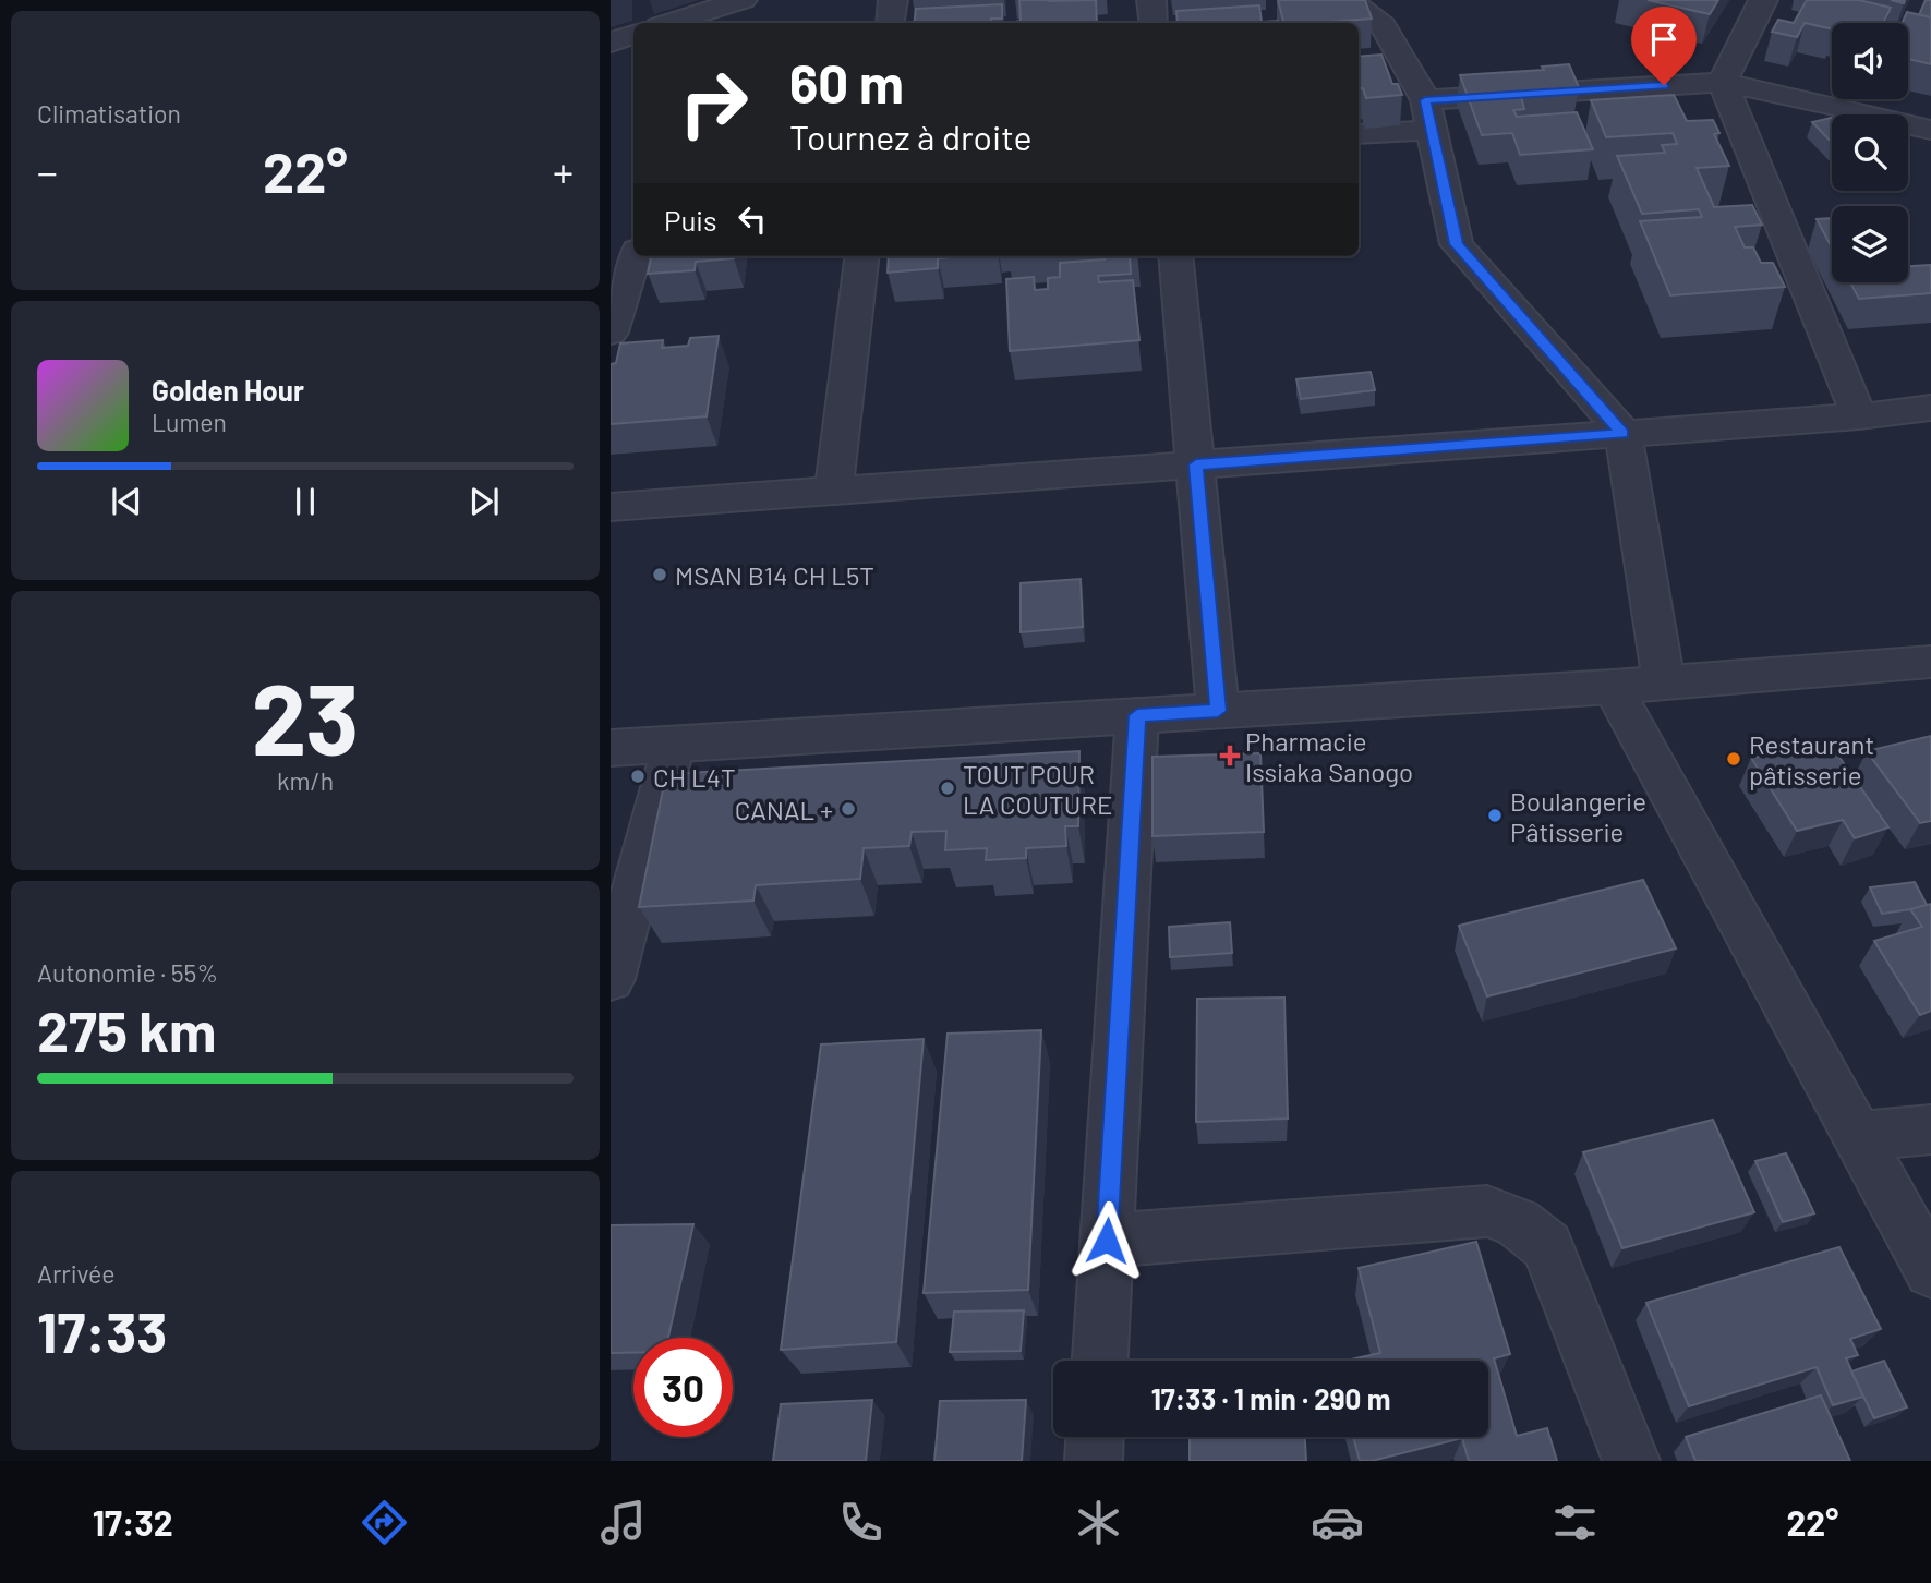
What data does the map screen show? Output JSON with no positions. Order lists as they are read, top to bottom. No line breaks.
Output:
{"places":{"other":["MSAN B14 CH L5T","Restaurant pâtisserie","CH L4T","TOUT POUR LA COUTURE","CANAL +","Boulangerie Pâtisserie"],"health":["Pharmacie Issiaka Sanogo"]},"page":{"tile":["Climatisation",["23","km/h"],["Autonomie · 55%","275 km"],["Arrivée","17:33"]],"turn":["60 m","Tournez à droite"],"heat":["−","22°","+"],"then":"Puis","song":["Golden Hour","Lumen"],"limit":"30","trip":"17:33 · 1 min · 290 m","tabs":["17:32","22°"]}}
